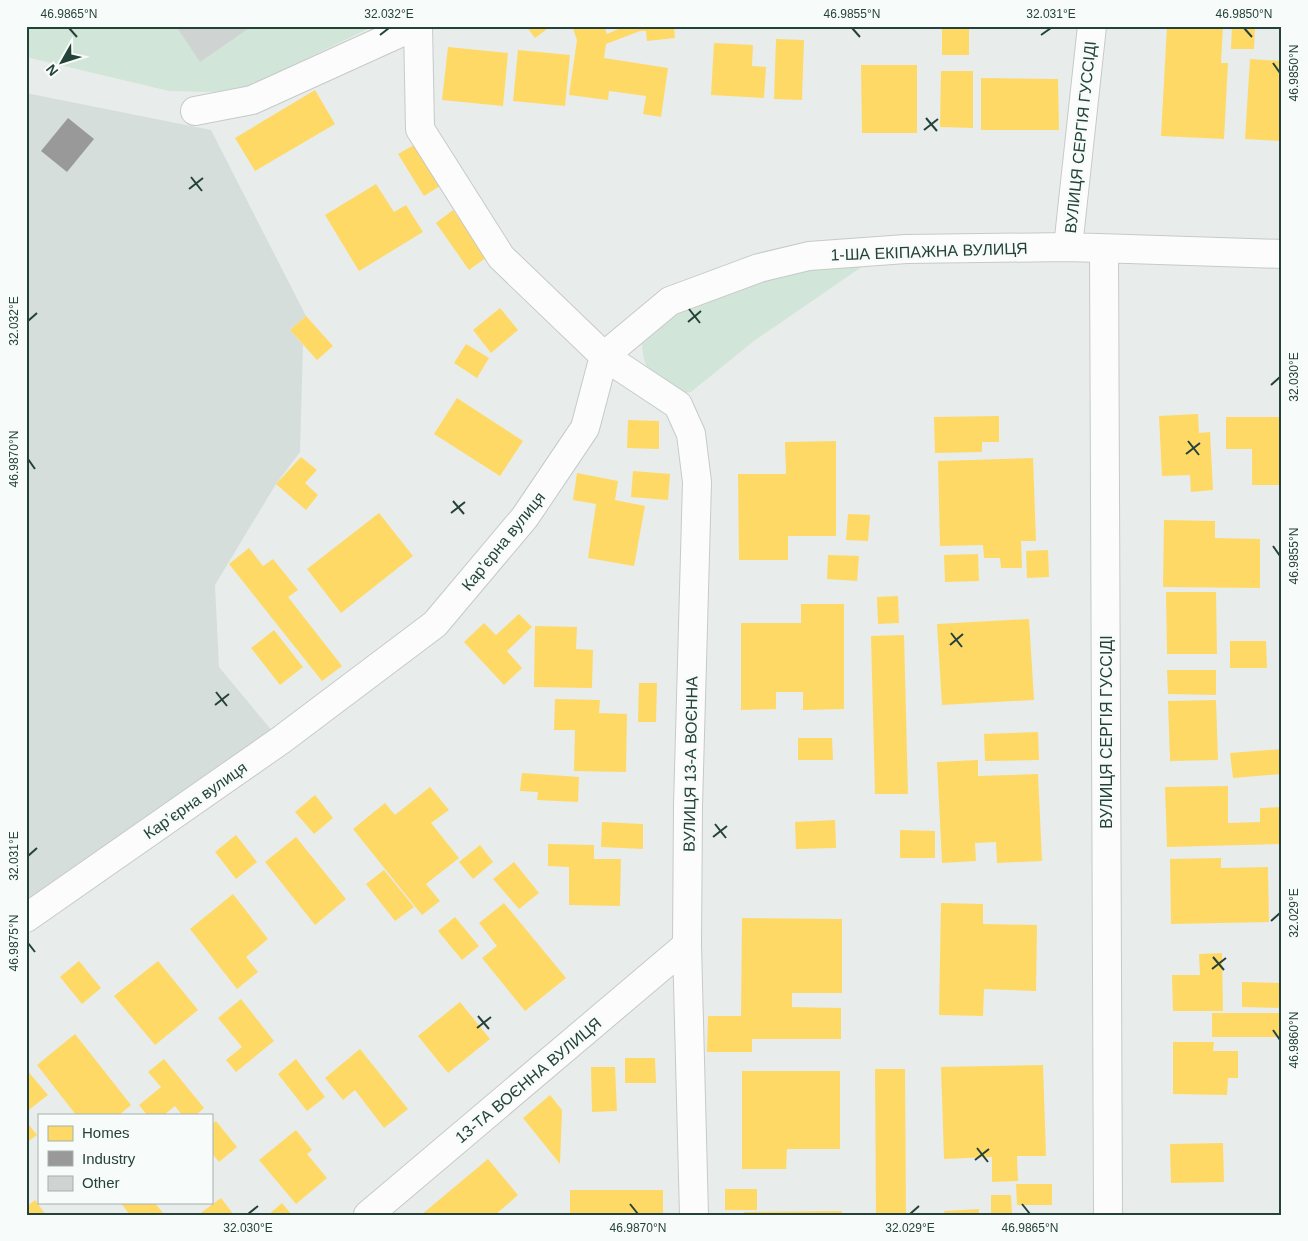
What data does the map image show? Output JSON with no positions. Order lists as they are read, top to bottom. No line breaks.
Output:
{"streets":{"street":["ВУЛИЦЯ СЕРГІЯ ГУССІДІ","1-ША ЕКІПАЖНА ВУЛИЦЯ","Карʼєрна вулиця","ВУЛИЦЯ 13-А ВОЄННА","13-ТА ВОЄННА ВУЛИЦЯ"]},"crossings":[["ВУЛИЦЯ СЕРГІЯ ГУССІДІ","1-ША ЕКІПАЖНА ВУЛИЦЯ"],["1-ША ЕКІПАЖНА ВУЛИЦЯ","Карʼєрна вулиця"],["1-ША ЕКІПАЖНА ВУЛИЦЯ","ВУЛИЦЯ 13-А ВОЄННА"],["Карʼєрна вулиця","ВУЛИЦЯ 13-А ВОЄННА"],["ВУЛИЦЯ 13-А ВОЄННА","13-ТА ВОЄННА ВУЛИЦЯ"]],"legend":["Homes","Industry","Other"],"north":"bottom left","coordinates":["46.9865°N","32.032°E","46.9855°N","32.031°E","46.9850°N","32.030°E","46.9870°N","32.029°E","46.9875°N","46.9860°N"]}
